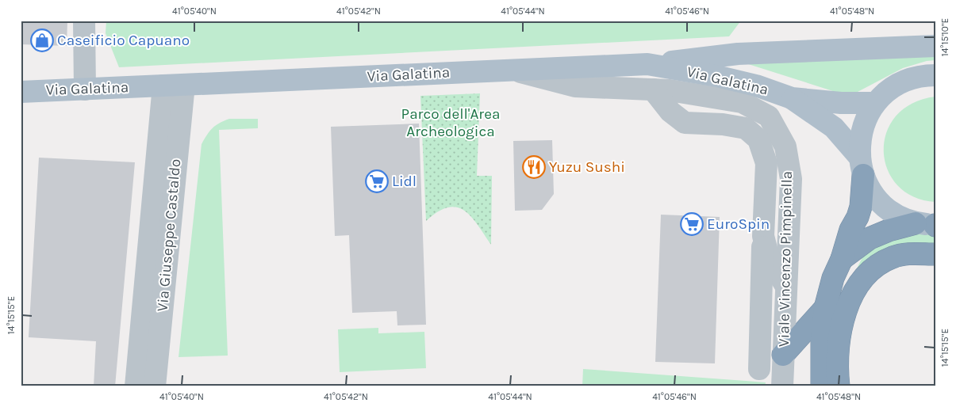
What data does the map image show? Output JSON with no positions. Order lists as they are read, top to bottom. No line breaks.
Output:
{"streets":{"main road":["Via Galatina"],"street":["Via Giuseppe Castaldo","Viale Vincenzo Pimpinella"]},"crossings":[["Via Galatina","Via Giuseppe Castaldo"],["Via Galatina","Viale Vincenzo Pimpinella"]],"parks":["Parco dell'Area Archeologica"],"places":{"shop":["Caseificio Capuano"],"restaurant":["Yuzu Sushi"],"supermarket":["Lidl","EuroSpin"]},"coordinates":["41°05'40\"N","41°05'42\"N","41°05'44\"N","41°05'46\"N","41°05'48\"N","14°15'10\"E","14°15'15\"E"]}
